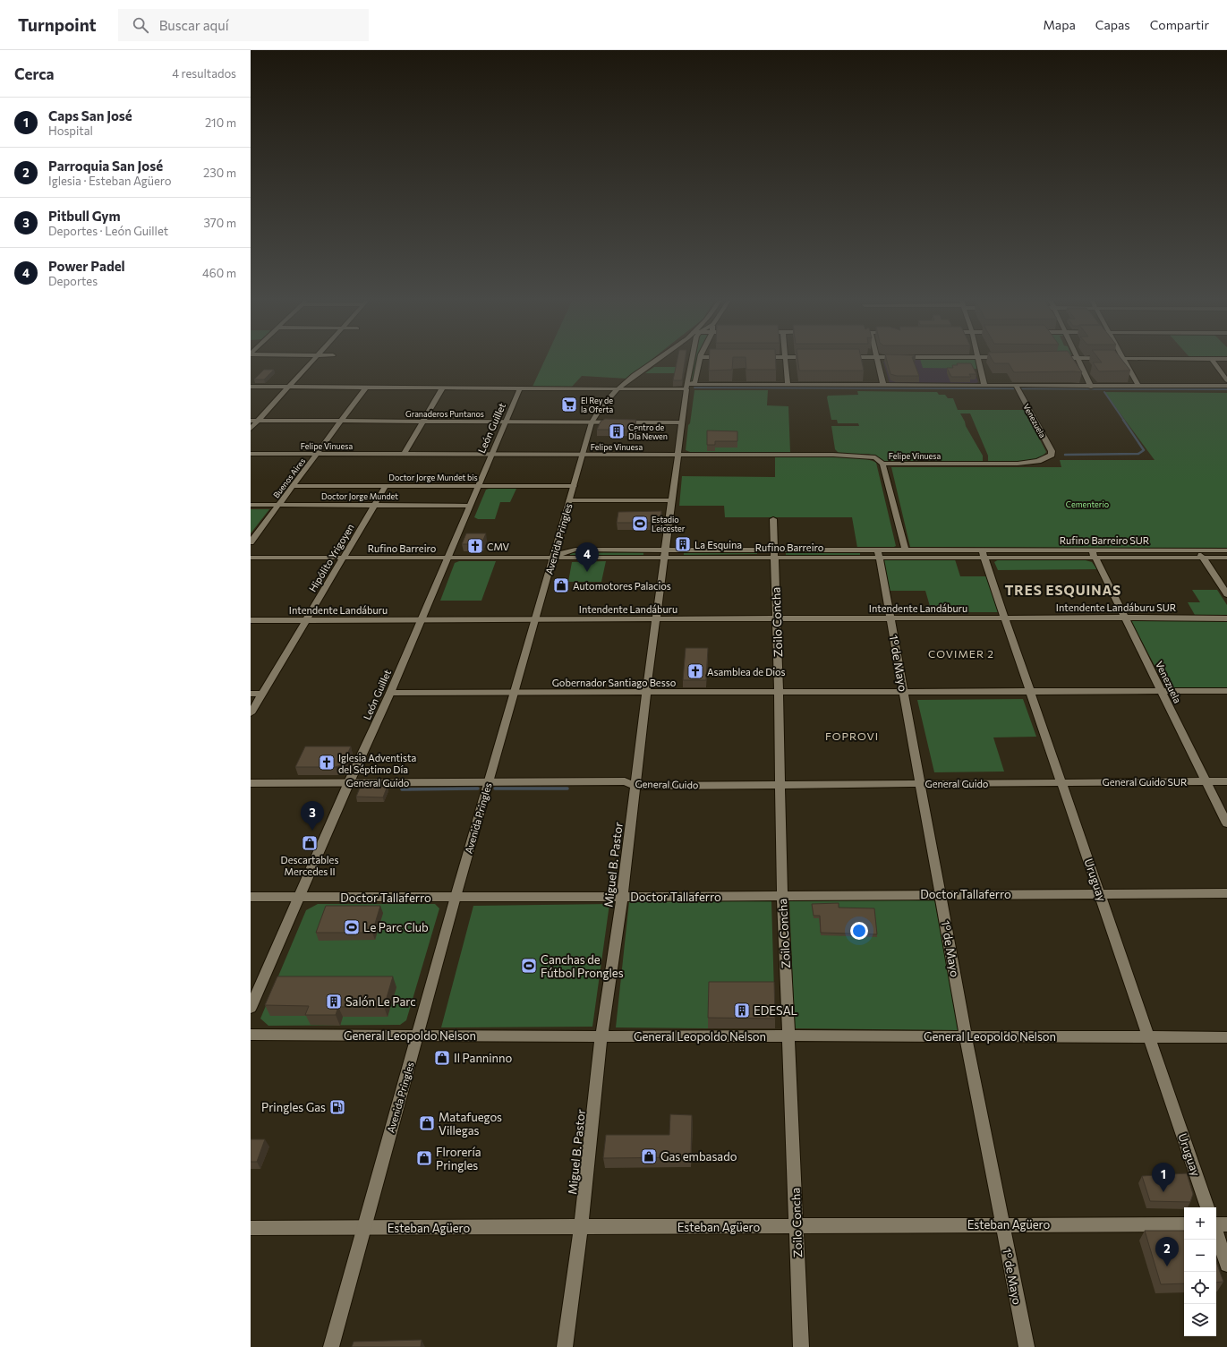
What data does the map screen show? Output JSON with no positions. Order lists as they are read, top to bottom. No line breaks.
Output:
{"streets":{"street":["Granaderos Puntanos","Venezuela","León Guillet","Felipe Vinuesa","Doctor Jorge Mundet bis","Buenos Aires","Doctor Jorge Mundet","Avenida Pringles","Rufino Barreiro SUR","Rufino Barreiro","Hipólito Yrigoyen","Intendente Landáburu SUR","Intendente Landáburu","Zoilo Concha","1º de Mayo","Gobernador Santiago Besso","General Guido SUR","General Guido","Miguel B. Pastor","Uruguay","Doctor Tallaferro","General Leopoldo Nelson","Esteban Agüero"]},"crossings":[["Granaderos Puntanos","León Guillet"],["Granaderos Puntanos","Buenos Aires"],["Granaderos Puntanos","Avenida Pringles"],["Granaderos Puntanos","Miguel B. Pastor"],["Venezuela","Felipe Vinuesa"],["Venezuela","Rufino Barreiro SUR"],["Venezuela","Intendente Landáburu SUR"],["Venezuela","Gobernador Santiago Besso"],["Venezuela","General Guido SUR"],["León Guillet","Felipe Vinuesa"],["León Guillet","Doctor Jorge Mundet bis"],["León Guillet","Doctor Jorge Mundet"],["León Guillet","Rufino Barreiro"],["León Guillet","Intendente Landáburu"],["León Guillet","Gobernador Santiago Besso"],["León Guillet","General Guido"],["León Guillet","Doctor Tallaferro"],["Felipe Vinuesa","Buenos Aires"],["Felipe Vinuesa","Avenida Pringles"],["Felipe Vinuesa","Miguel B. Pastor"],["Doctor Jorge Mundet bis","Buenos Aires"],["Doctor Jorge Mundet bis","Avenida Pringles"],["Doctor Jorge Mundet bis","Hipólito Yrigoyen"],["Buenos Aires","Doctor Jorge Mundet"],["Doctor Jorge Mundet","Hipólito Yrigoyen"],["Avenida Pringles","Rufino Barreiro"],["Avenida Pringles","Intendente Landáburu"],["Avenida Pringles","Gobernador Santiago Besso"],["Avenida Pringles","General Guido"],["Avenida Pringles","Doctor Tallaferro"],["Avenida Pringles","General Leopoldo Nelson"],["Avenida Pringles","Esteban Agüero"],["Rufino Barreiro SUR","Rufino Barreiro"],["Rufino Barreiro SUR","Uruguay"],["Rufino Barreiro","Hipólito Yrigoyen"],["Rufino Barreiro","Zoilo Concha"],["Rufino Barreiro","1º de Mayo"],["Rufino Barreiro","Miguel B. Pastor"],["Rufino Barreiro","Uruguay"],["Hipólito Yrigoyen","Intendente Landáburu"],["Intendente Landáburu SUR","Intendente Landáburu"],["Intendente Landáburu SUR","Uruguay"],["Intendente Landáburu","Zoilo Concha"],["Intendente Landáburu","1º de Mayo"],["Intendente Landáburu","Miguel B. Pastor"],["Intendente Landáburu","Uruguay"],["Zoilo Concha","Gobernador Santiago Besso"],["Zoilo Concha","General Guido"],["Zoilo Concha","Doctor Tallaferro"],["Zoilo Concha","General Leopoldo Nelson"],["Zoilo Concha","Esteban Agüero"],["1º de Mayo","Gobernador Santiago Besso"],["1º de Mayo","General Guido"],["1º de Mayo","Doctor Tallaferro"],["1º de Mayo","General Leopoldo Nelson"],["1º de Mayo","Esteban Agüero"],["Gobernador Santiago Besso","Miguel B. Pastor"],["Gobernador Santiago Besso","Uruguay"],["General Guido SUR","General Guido"],["General Guido SUR","Uruguay"],["General Guido","Miguel B. Pastor"],["General Guido","Uruguay"],["Miguel B. Pastor","Doctor Tallaferro"],["Miguel B. Pastor","General Leopoldo Nelson"],["Miguel B. Pastor","Esteban Agüero"],["Uruguay","Doctor Tallaferro"],["Uruguay","General Leopoldo Nelson"]],"districts":["TRES ESQUINAS","COVIMER 2","FOPROVI"],"parks":["Cementerio"],"places":{"supermarket":["El Rey de la Oferta"],"building":["Centro de DÍa Newen","La Esquina","Salón Le Parc","EDESAL"],"sports":["Estadio Leicester","Le Parc Club","Canchas de Fútbol Prongles"],"church":["CMV","Asamblea de Dios","Iglesia Adventista del Séptimo Día"],"shop":["Automotores Palacios","Descartables Mercedes II","Il Panninno","Matafuegos Villegas","Gas embasado","Flrorería Pringles"],"fuel station":["Pringles Gas"]},"page":{"header":"Turnpoint","search":"Buscar aquí","nav":["Mapa","Capas","Compartir"],"heading":["Cerca","4 resultados"],"list":[{"mark":"1","name":"Caps San José","note":"Hospital","value":"210 m"},{"mark":"2","name":"Parroquia San José","note":"Iglesia · Esteban Agüero","value":"230 m"},{"mark":"3","name":"Pitbull Gym","note":"Deportes · León Guillet","value":"370 m"},{"mark":"4","name":"Power Padel","note":"Deportes","value":"460 m"}],"pins":["4","3","1","2"],"map_buttons":["+","−"]}}
